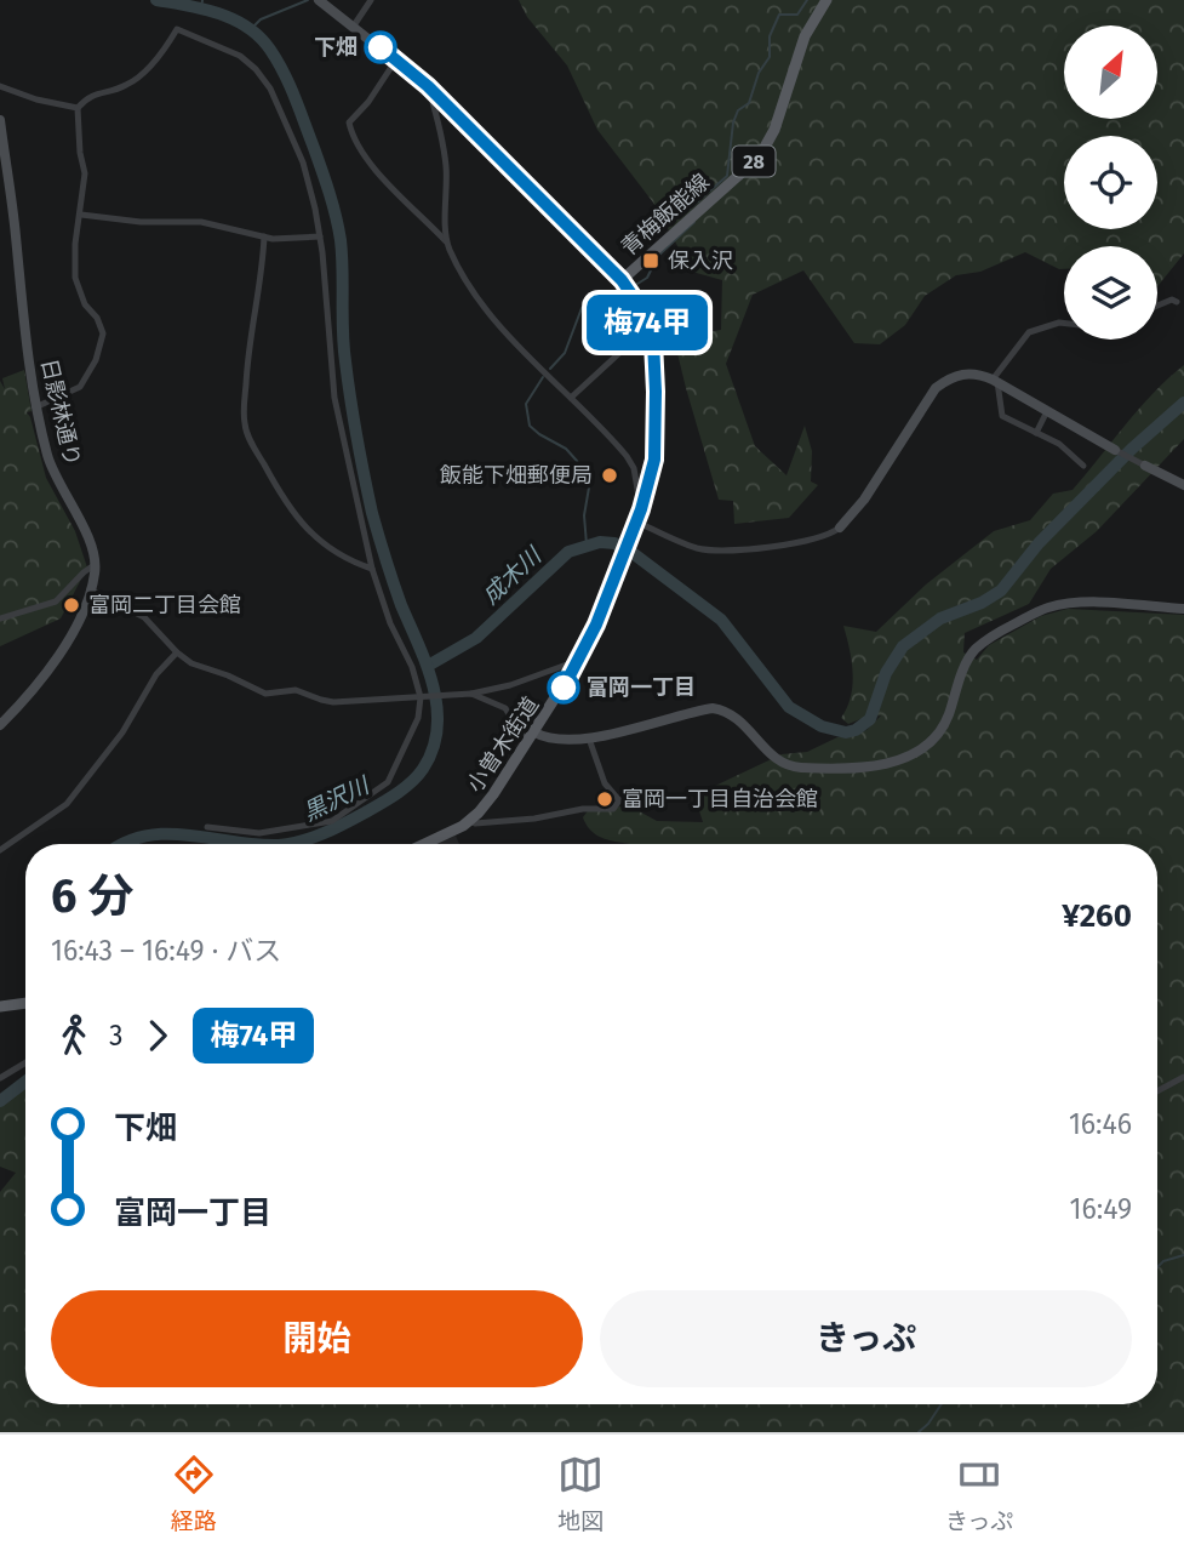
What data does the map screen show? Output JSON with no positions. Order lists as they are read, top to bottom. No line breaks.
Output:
{"streets":{"main road":["28","青梅飯能線","日影林通り","小曽木街道"]},"crossings":[["青梅飯能線","小曽木街道"]],"water":["成木川","黒沢川"],"places":{"other":["下畑","飯能下畑郵便局","富岡二丁目会館","富岡一丁目","富岡一丁目自治会館"],"transit":["保入沢"]},"lines":["bus line 梅74甲"],"north":"top right","page":{"on_map":"梅74甲","heading":["6 分","16:43 – 16:49 · バス","¥260"],"legs":["3","梅74甲"],"list":[{"name":"下畑","value":"16:46"},{"name":"富岡一丁目","value":"16:49"}],"buttons":["開始","きっぷ"],"tabs":["経路","地図","きっぷ"]}}
